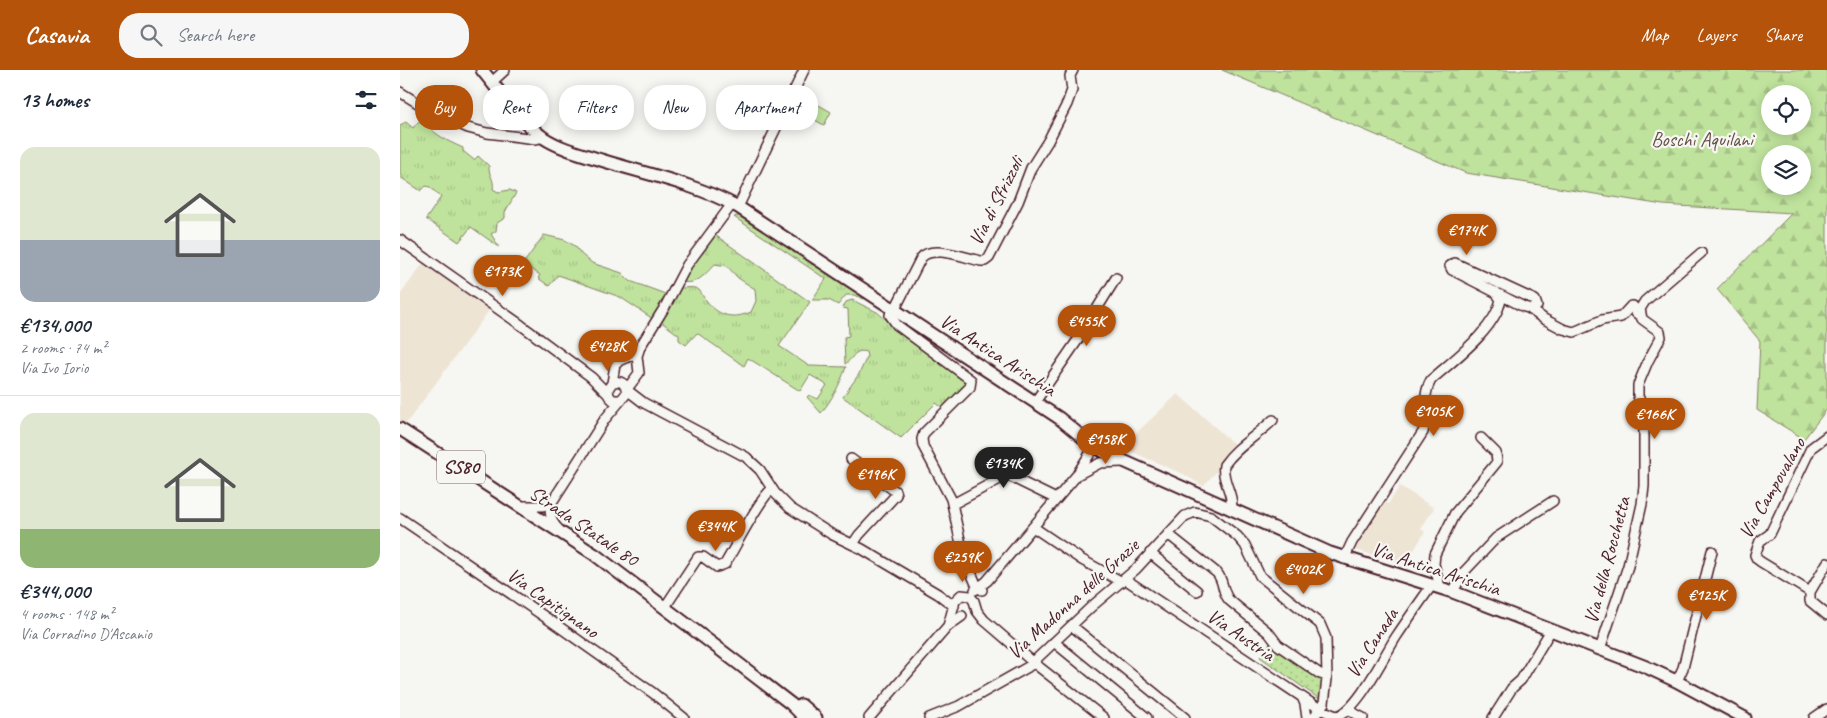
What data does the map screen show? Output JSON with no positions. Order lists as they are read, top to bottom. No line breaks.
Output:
{"streets":{"main road":["Via Antica Arischia","SS80","Strada Statale 80"],"street":["Via di Sfrizzoli","Via Campovalano","Via della Rocchetta","Via Madonna delle Grazie","Via Capitignano","Via Austria","Via Canada"]},"crossings":[["Via di Sfrizzoli","Via Antica Arischia"],["Via Antica Arischia","Via della Rocchetta"],["Via Antica Arischia","Via Canada"],["Via Madonna delle Grazie","Via Austria"],["Via Austria","Via Canada"]],"parks":["Boschi Aquilani"],"page":{"header":"Casavia","search":"Search here","nav":["Map","Layers","Share"],"heading":"13 homes","chip":["Buy","Rent","Filters","New","Apartment"],"list":[{"name":"€134,000","note":"2 rooms · 74 m² · Via Ivo Iorio"},{"name":"€344,000","note":"4 rooms · 148 m² · Via Corradino D'Ascanio"}],"price":["€174K","€173K","€455K","€428K","€105K","€166K","€158K","€134K","€196K","€344K","€259K","€402K","€125K"]}}
